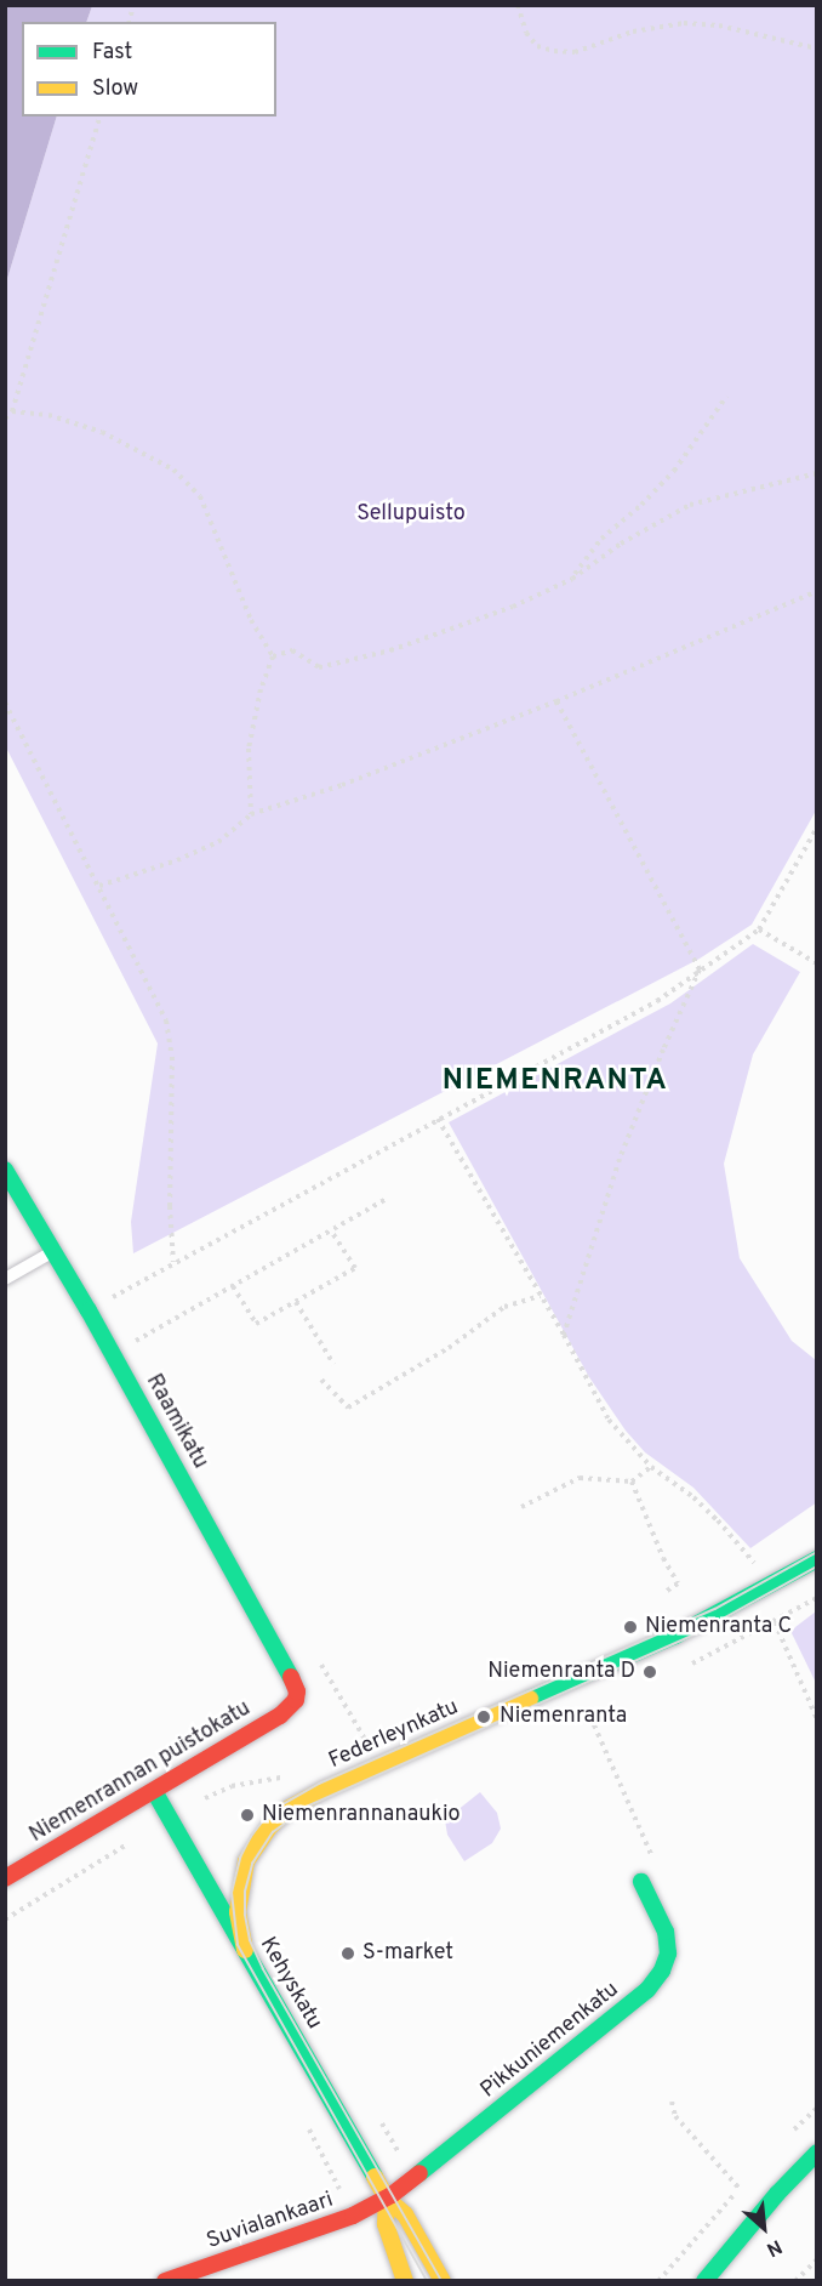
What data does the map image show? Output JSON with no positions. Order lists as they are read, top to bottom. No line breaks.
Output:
{"streets":{"street":["Raamikatu","Federleynkatu","Niemenrannan puistokatu","Kehyskatu","Pikkuniemenkatu","Suvialankaari"]},"crossings":[["Raamikatu","Niemenrannan puistokatu"],["Federleynkatu","Kehyskatu"],["Niemenrannan puistokatu","Kehyskatu"],["Kehyskatu","Pikkuniemenkatu"],["Kehyskatu","Suvialankaari"],["Pikkuniemenkatu","Suvialankaari"]],"districts":["NIEMENRANTA"],"parks":["Sellupuisto"],"places":["Niemenranta C","Niemenranta D","Niemenranta","Niemenrannanaukio","S-market"],"legend":["Fast","Slow"],"north":"bottom right"}
